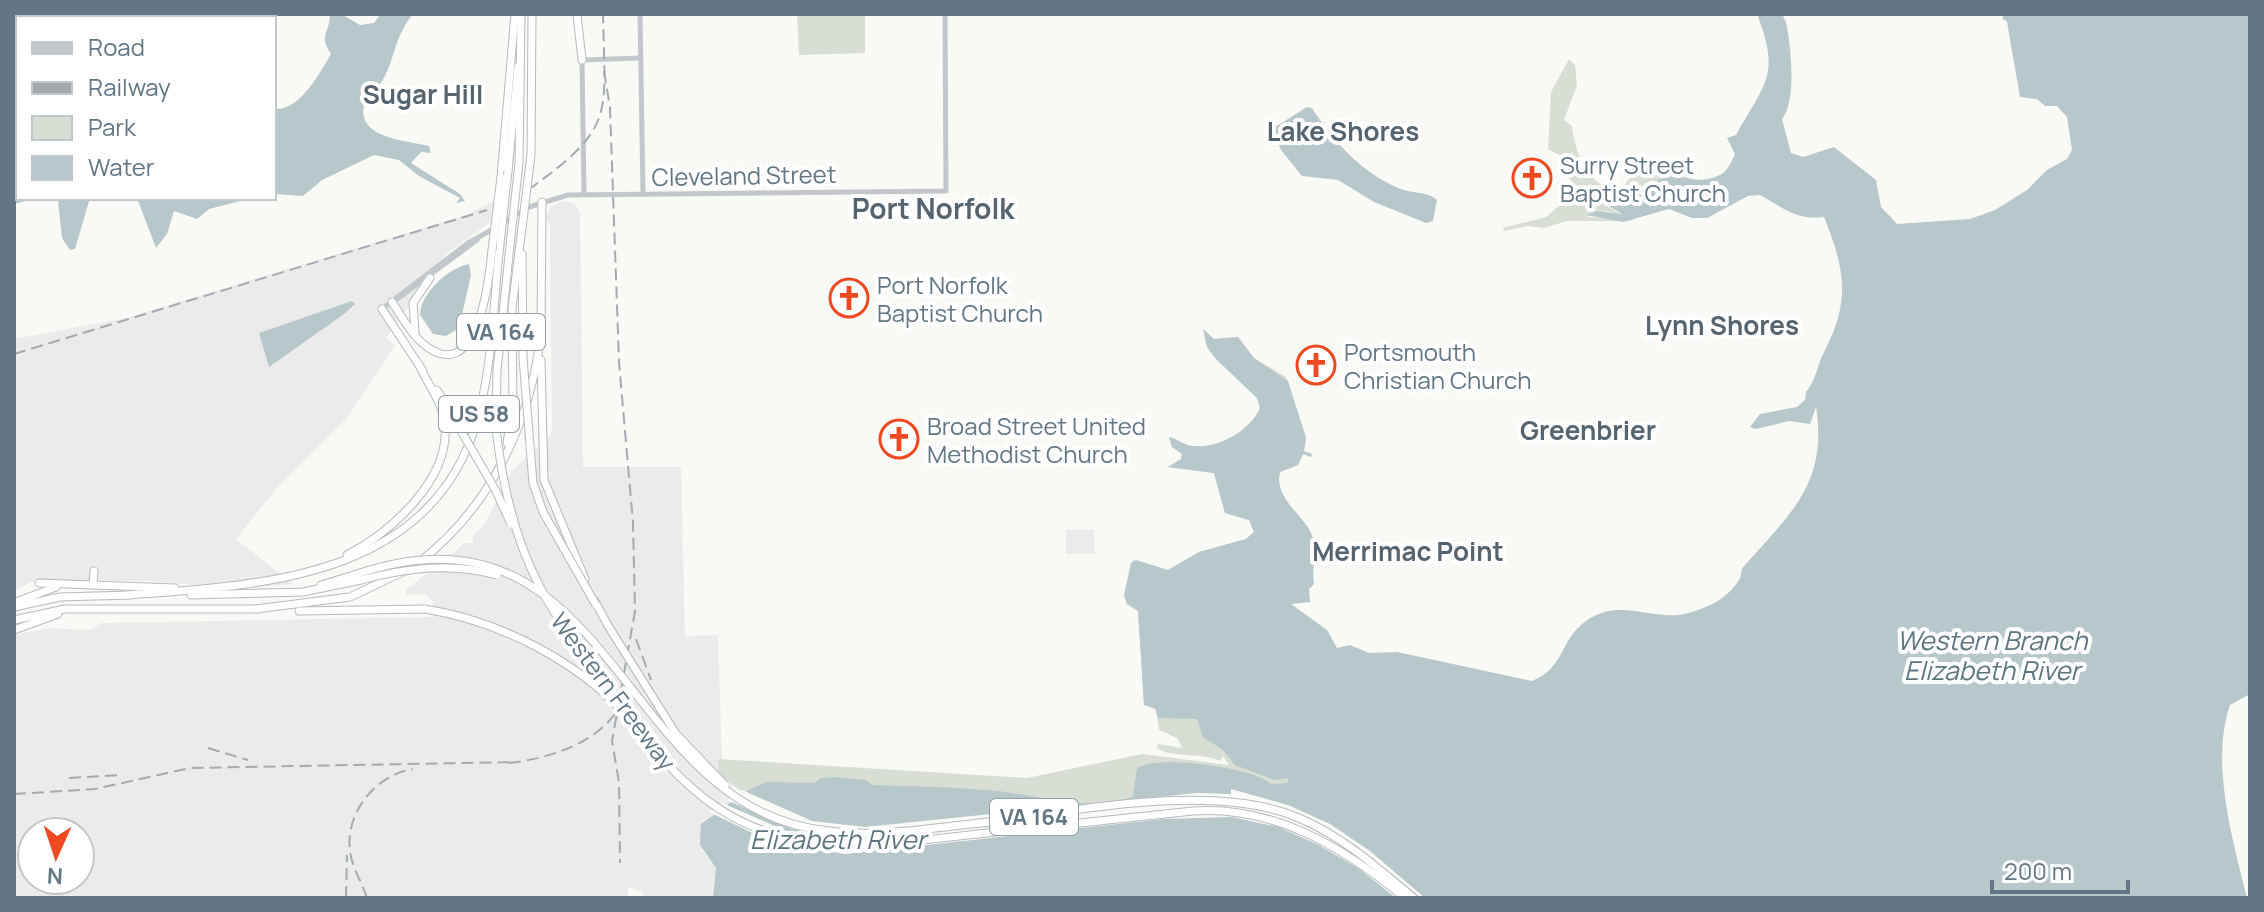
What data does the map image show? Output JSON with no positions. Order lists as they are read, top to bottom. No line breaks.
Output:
{"streets":{"highway":["VA 164","US 58","Western Freeway"],"street":["Cleveland Street"]},"crossings":[["US 58","Western Freeway"]],"districts":["Sugar Hill","Lake Shores","Port Norfolk","Lynn Shores","Greenbrier","Merrimac Point"],"water":["Western Branch Elizabeth River","Elizabeth River"],"places":{"church":["Surry Street Baptist Church","Port Norfolk Baptist Church","Portsmouth Christian Church","Broad Street United Methodist Church"]},"legend":["Road","Railway","Park","Water"],"scale_bar":"200 m","north":"bottom"}
